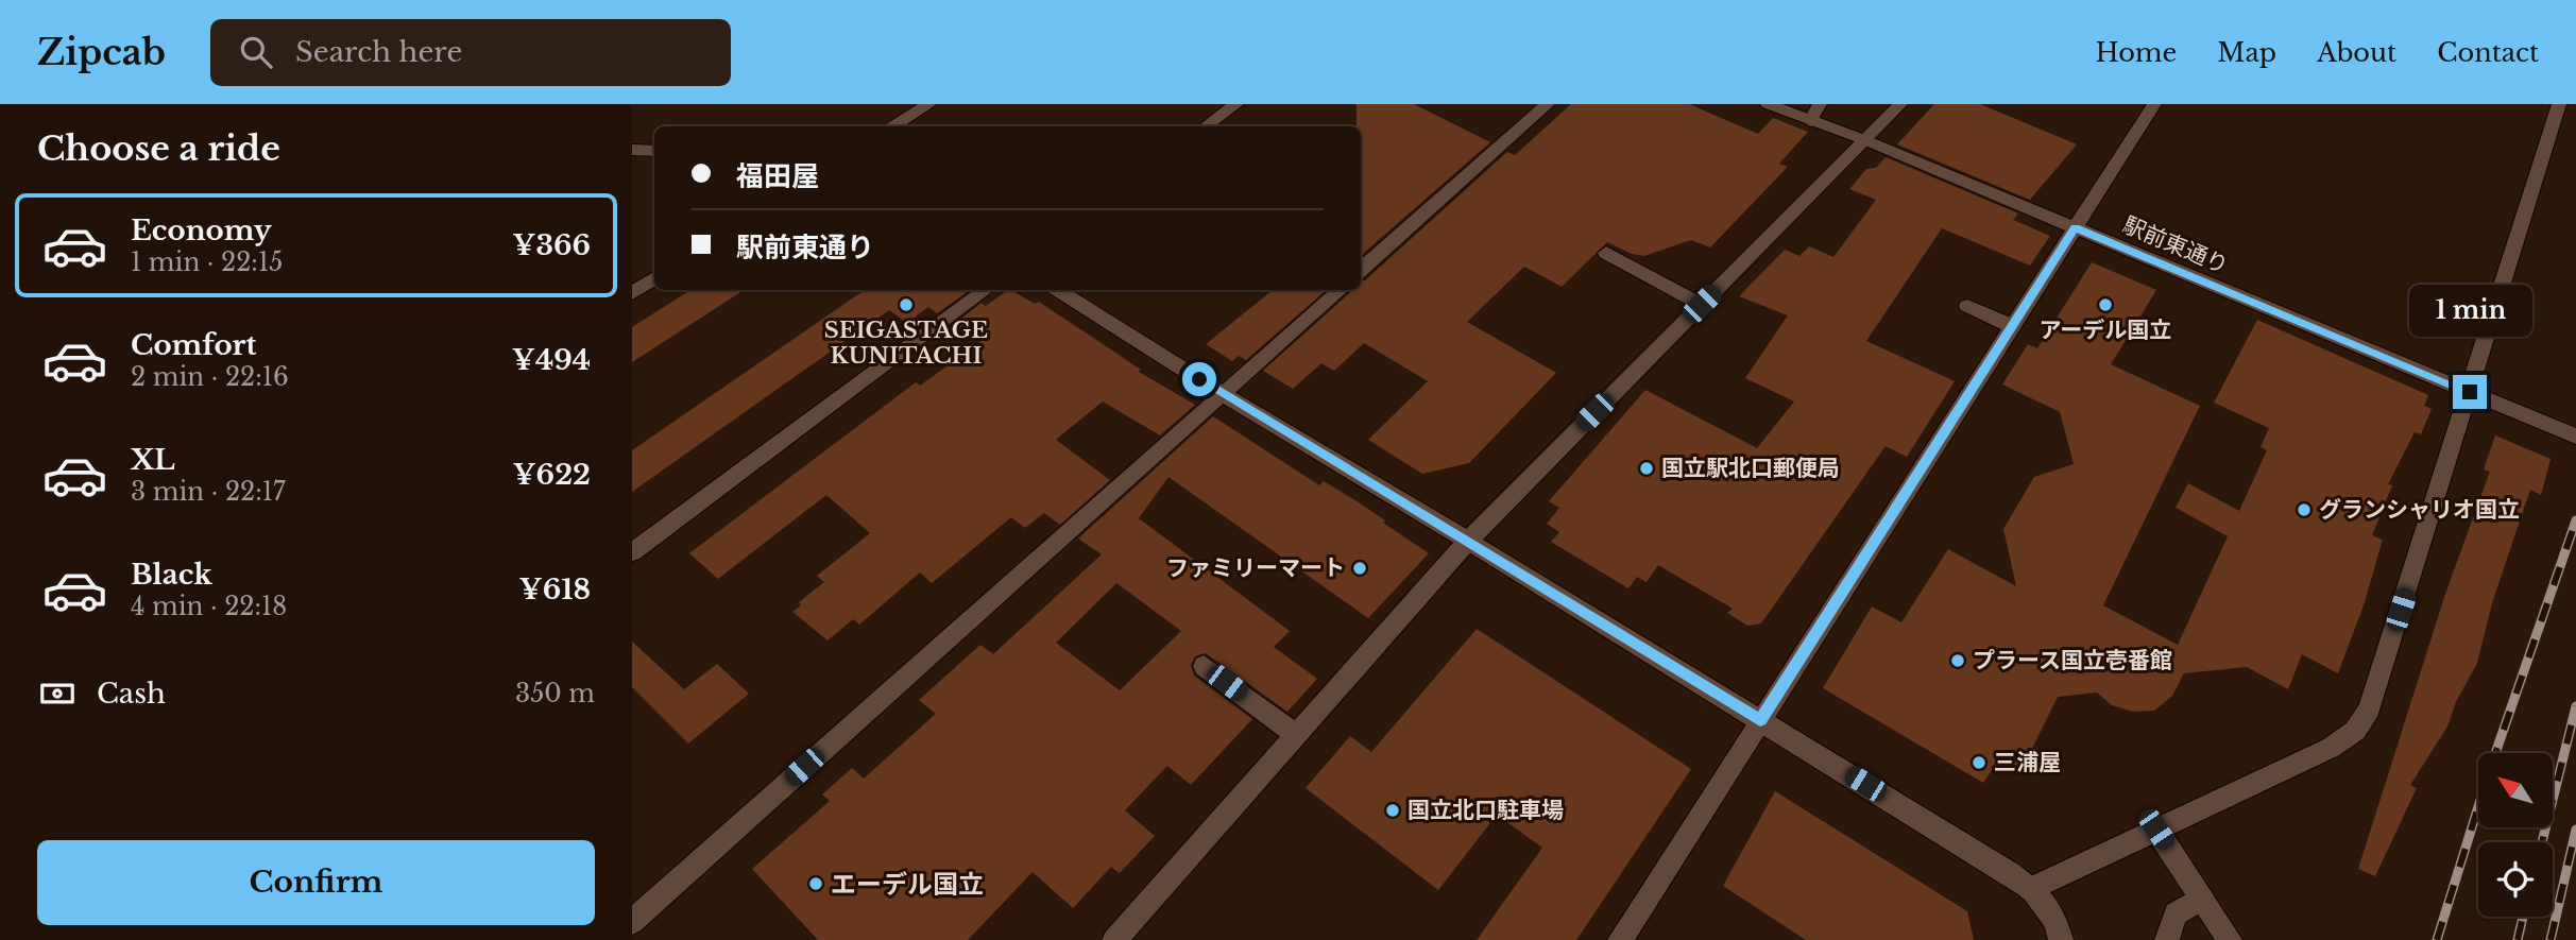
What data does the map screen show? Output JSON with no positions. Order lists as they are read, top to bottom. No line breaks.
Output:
{"streets":{"street":["駅前東通り"]},"places":["SEIGASTAGE KUNITACHI","アーデル国立","国立駅北口郵便局","グランシャリオ国立","ファミリーマート","プラース国立壱番館","三浦屋","国立北口駐車場","エーデル国立"],"north":"top left","page":{"header":"Zipcab","search":"Search here","nav":["Home","Map","About","Contact"],"heading":"Choose a ride","banner":["福田屋","駅前東通り"],"list":[{"name":"Economy","note":"1 min · 22:15","value":"¥366"},{"name":"Comfort","note":"2 min · 22:16","value":"¥494"},{"name":"XL","note":"3 min · 22:17","value":"¥622"},{"name":"Black","note":"4 min · 22:18","value":"¥618"}],"bubble":"1 min","pay":["Cash","350 m"],"buttons":"Confirm"}}
